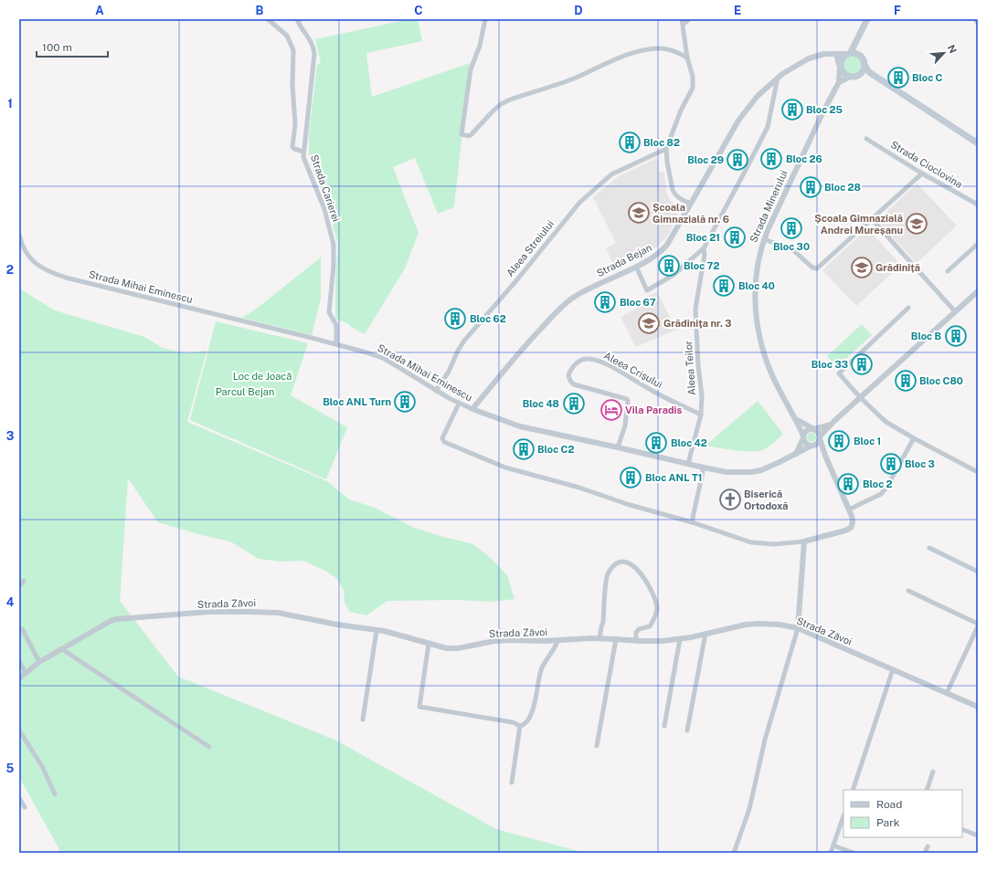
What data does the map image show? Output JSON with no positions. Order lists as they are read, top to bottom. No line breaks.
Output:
{"streets":{"street":["Strada Cioclovina","Strada Carierei","Strada Minerului","Aleea Streiului","Strada Bejan","Strada Mihai Eminescu","Aleea Teilor","Aleea Crișului","Strada Zăvoi"]},"crossings":[["Strada Carierei","Strada Mihai Eminescu"],["Strada Minerului","Strada Mihai Eminescu"],["Aleea Streiului","Strada Mihai Eminescu"],["Strada Bejan","Strada Mihai Eminescu"],["Strada Bejan","Aleea Teilor"],["Strada Mihai Eminescu","Aleea Teilor"],["Strada Mihai Eminescu","Aleea Crișului"],["Aleea Teilor","Aleea Crișului"]],"parks":["Loc de Joacă","Parcul Bejan"],"places":{"building":["Bloc C","Bloc 25","Bloc 82","Bloc 26","Bloc 29","Bloc 28","Bloc 30","Bloc 21","Bloc 72","Bloc 40","Bloc 67","Bloc 62","Bloc B","Bloc 33","Bloc C80","Bloc ANL Turn","Bloc 48","Bloc 1","Bloc 42","Bloc C2","Bloc 3","Bloc ANL T1","Bloc 2"],"school or university":["Școala Gimnazială nr. 6","Școala Gimnazială Andrei Mureșanu","Grădiniță","Grădinița nr. 3"],"hotel":["Vila Paradis"],"church":["Biserică Ortodoxă"]},"legend":["Road","Park"],"scale_bar":"100 m","north":"top right","grid":{"columns":["A","B","C","D","E","F"],"rows":["1","2","3","4","5"]}}
